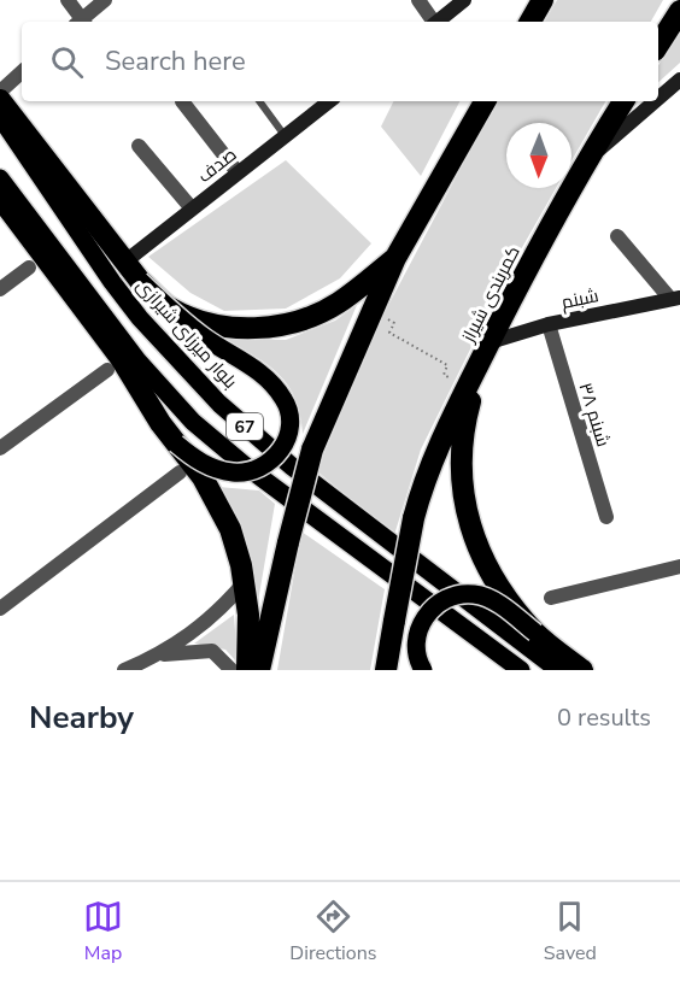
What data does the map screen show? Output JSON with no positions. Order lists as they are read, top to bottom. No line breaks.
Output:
{"streets":{"highway":["کمربندی شیراز"],"main road":["بلوار میرزای شیرازی","67"],"street":["صدف","شبنم","شبنم ۳۸"]},"crossings":[["کمربندی شیراز","شبنم"],["شبنم","شبنم ۳۸"]],"north":"bottom","page":{"search":"Search here","heading":["Nearby","0 results"],"nav":["Map","Directions","Saved"]}}
